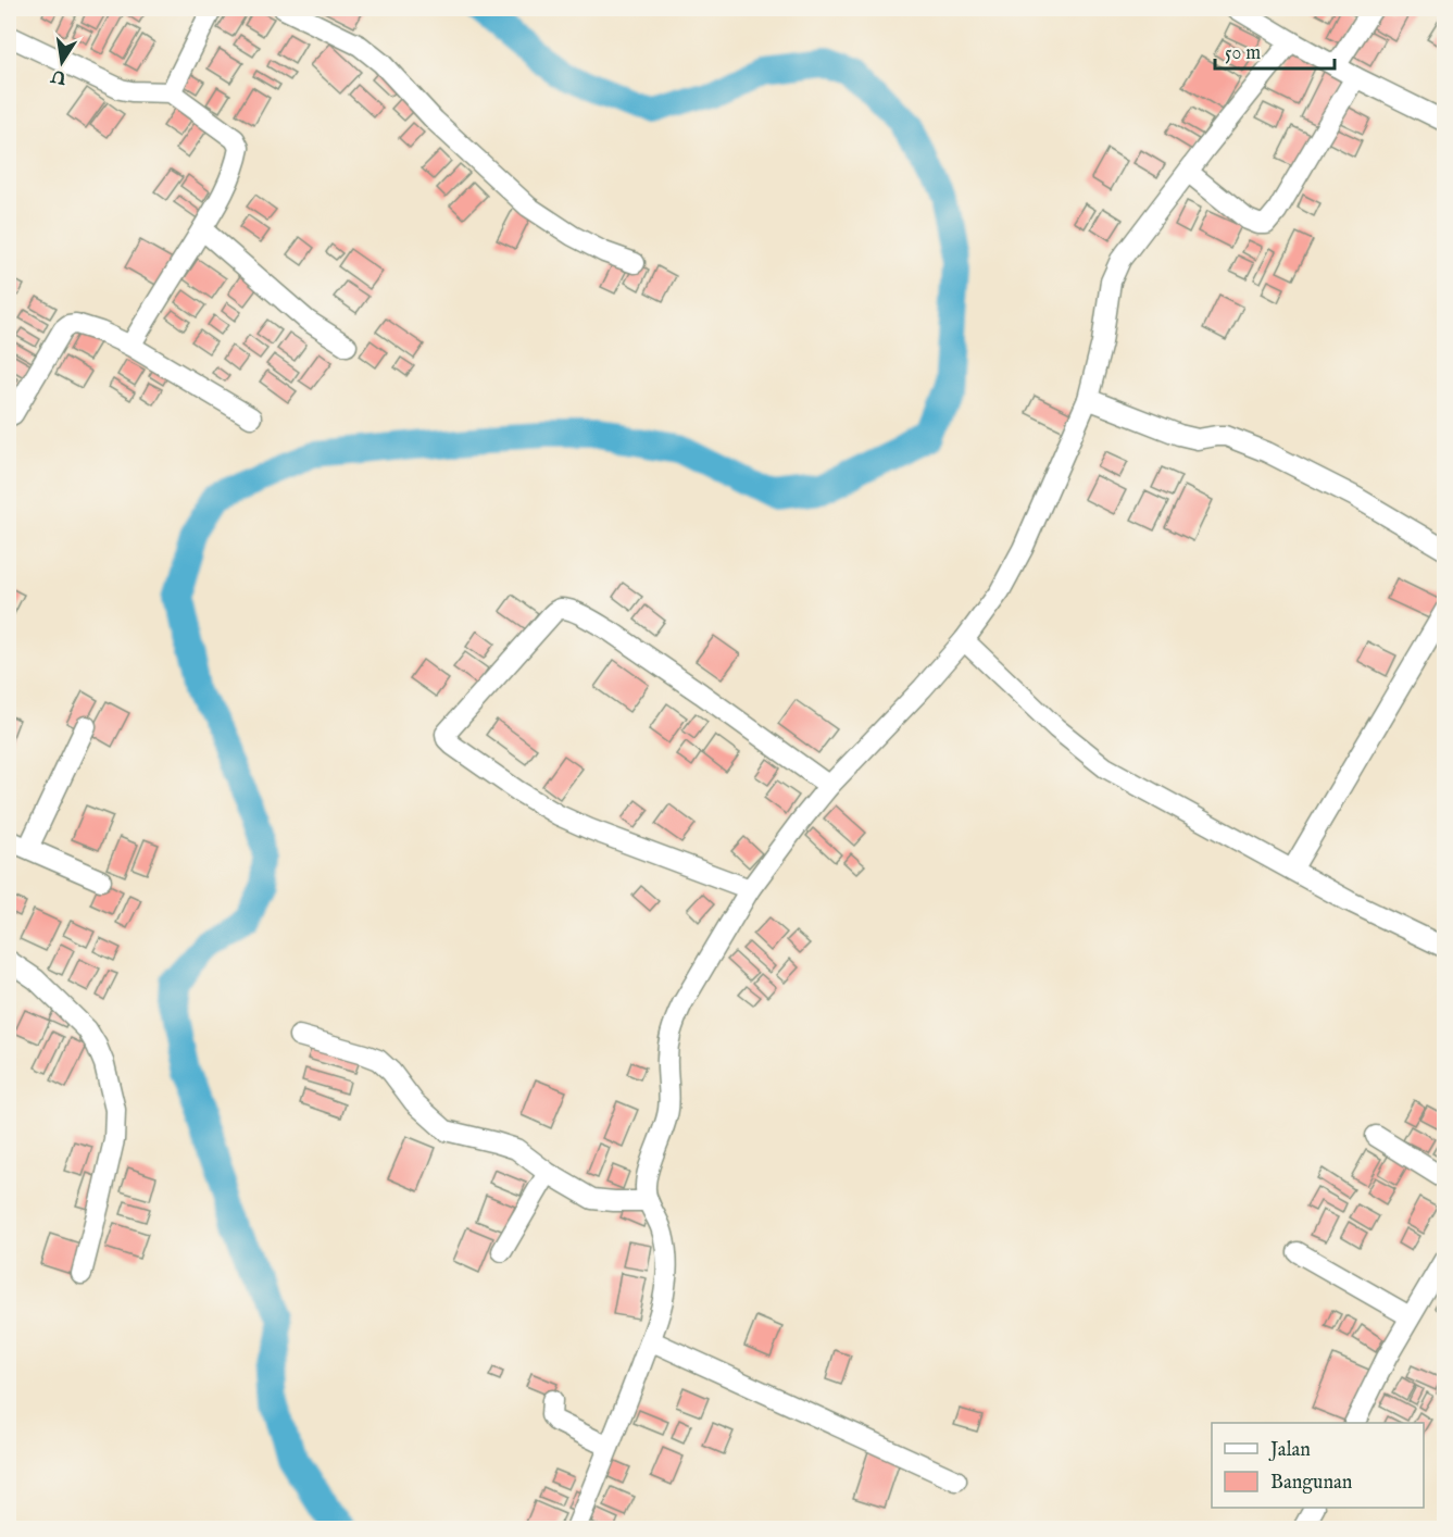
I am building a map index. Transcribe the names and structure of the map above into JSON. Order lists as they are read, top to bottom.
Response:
{
  "legend": ["Jalan", "Bangunan"],
  "scale_bar": "50 m",
  "north": "bottom"
}
